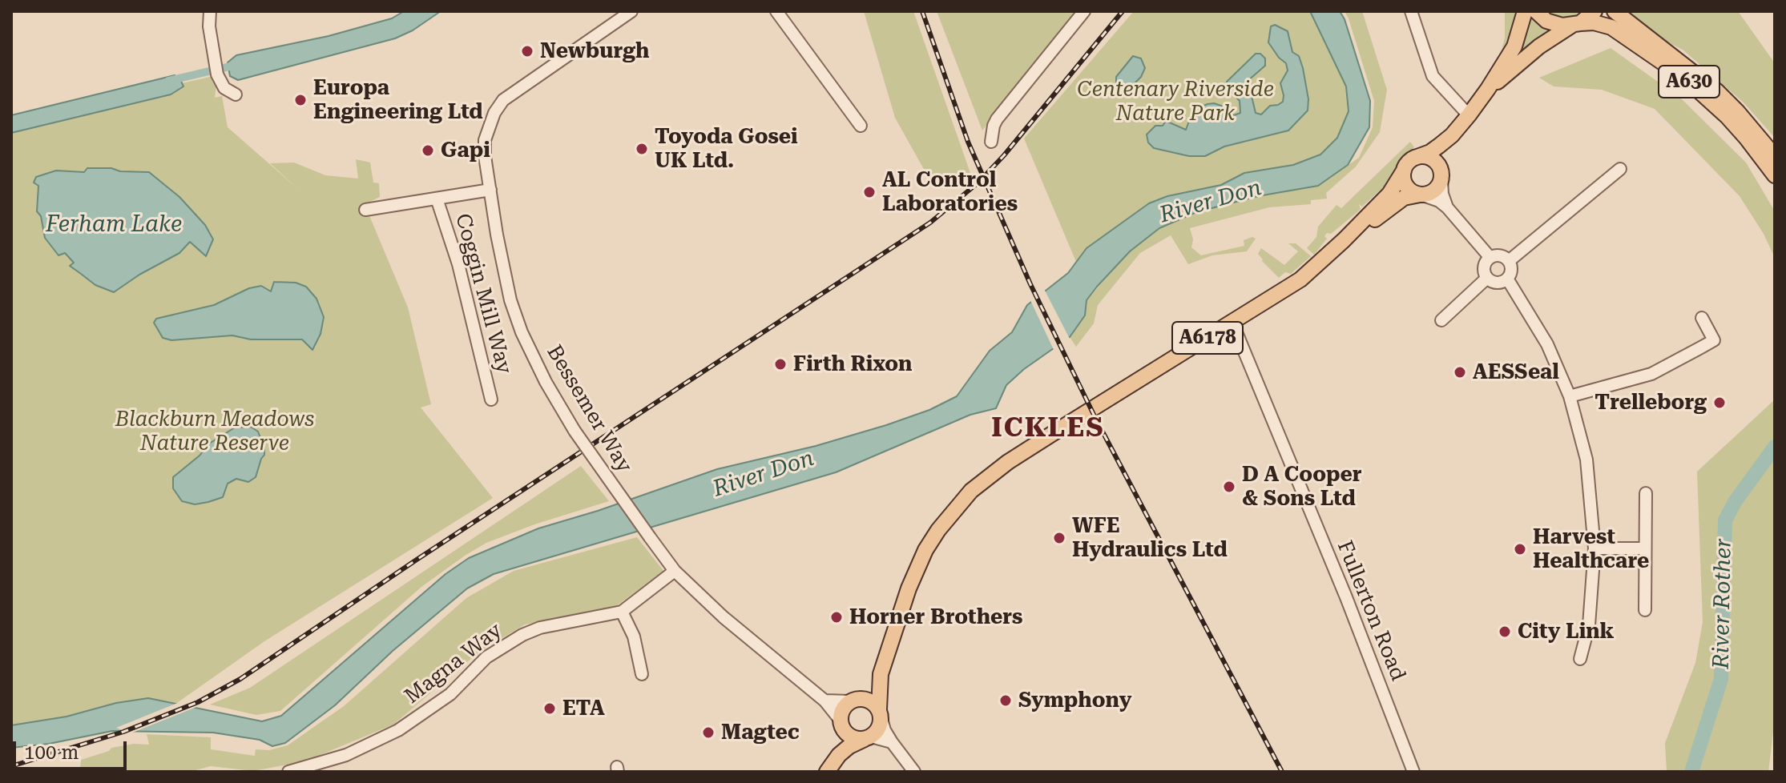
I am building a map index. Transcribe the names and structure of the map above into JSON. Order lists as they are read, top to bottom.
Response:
{
  "streets": {
    "main road": ["A630", "A6178"],
    "street": [
      "Coggin Mill Way",
      "Bessemer Way",
      "Fullerton Road",
      "Magna Way"
    ]
  },
  "crossings": [
    ["A630", "A6178"],
    ["A6178", "Bessemer Way"],
    ["A6178", "Fullerton Road"],
    ["Bessemer Way", "Magna Way"]
  ],
  "districts": ["ICKLES"],
  "water": ["River Don", "Ferham Lake", "River Rother"],
  "parks": ["Centenary Riverside Nature Park", "Blackburn Meadows Nature Reserve"],
  "places": [
    "Newburgh",
    "Europa Engineering Ltd",
    "Toyoda Gosei UK Ltd.",
    "Gapi",
    "AL Control Laboratories",
    "Firth Rixon",
    "AESSeal",
    "Trelleborg",
    "D A Cooper & Sons Ltd",
    "WFE Hydraulics Ltd",
    "Harvest Healthcare",
    "Horner Brothers",
    "City Link",
    "Symphony",
    "ETA",
    "Magtec"
  ],
  "scale_bar": "100 m"
}
